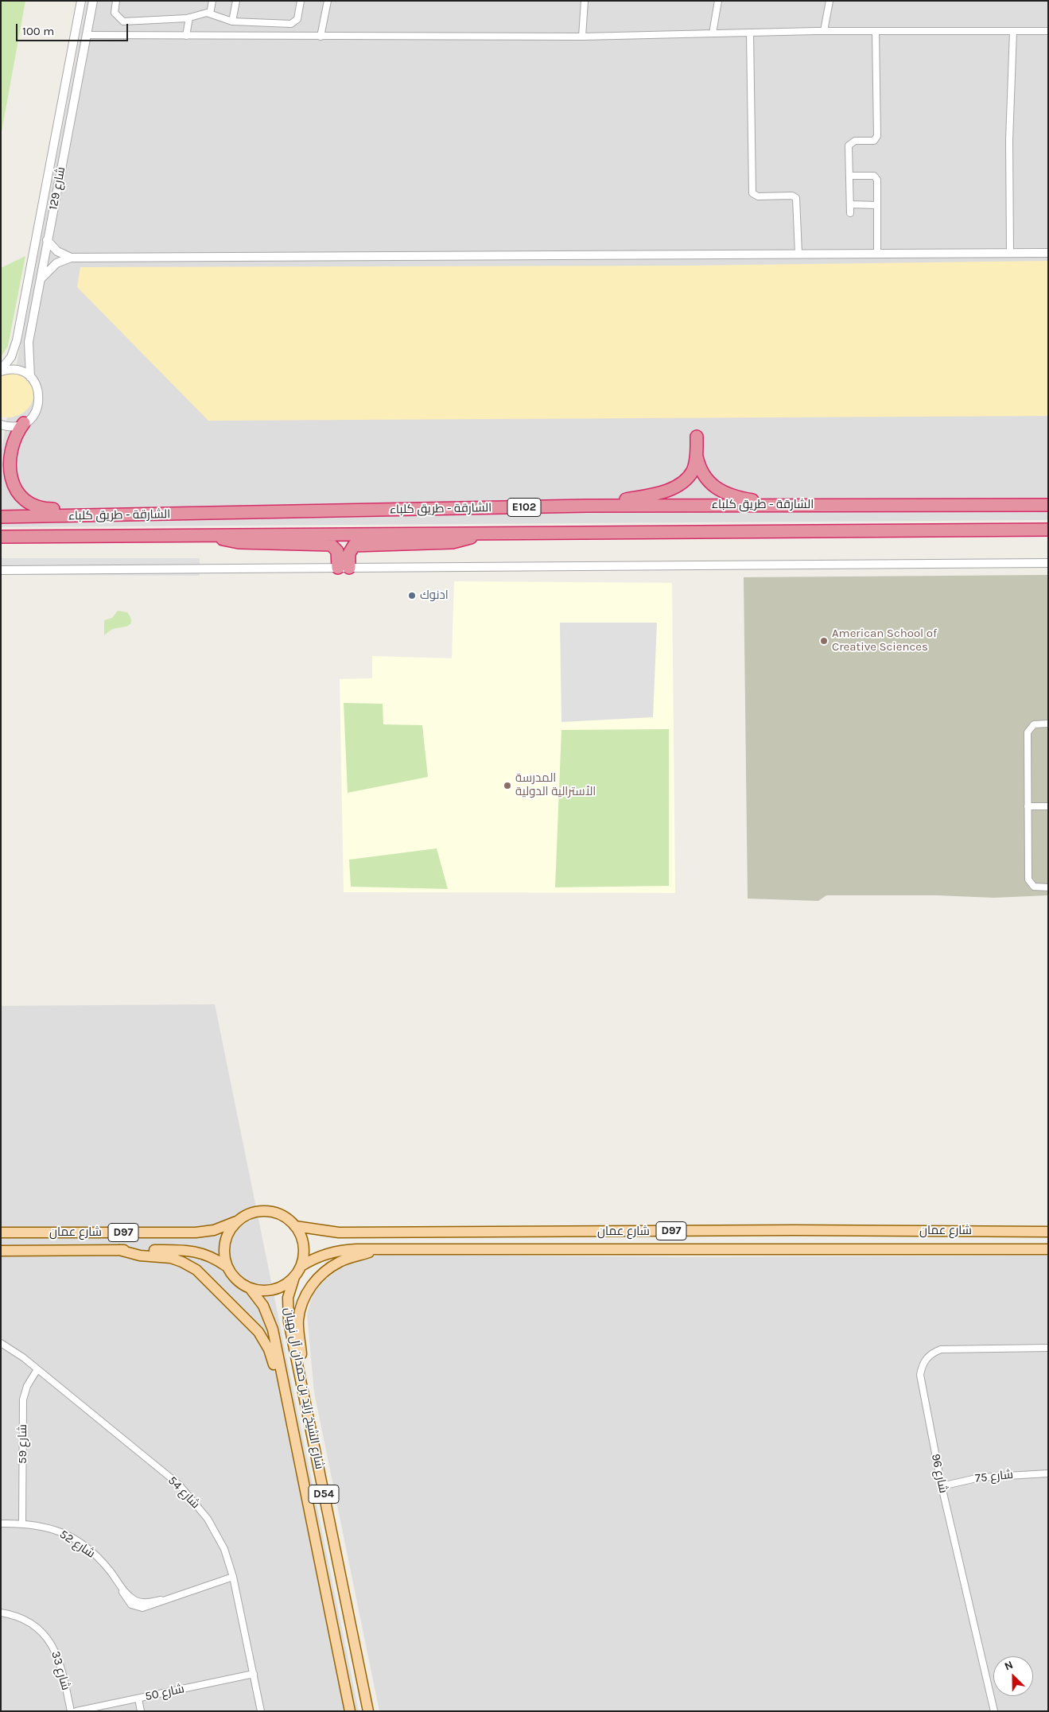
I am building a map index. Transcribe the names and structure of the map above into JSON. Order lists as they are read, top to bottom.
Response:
{
  "streets": {
    "highway": ["الشارقة - طريق كلباء", "E102"],
    "main road": [
      "D97",
      "شارع عمان",
      "شارع الشيخ زايد بن حمدان آل نهيان",
      "D54"
    ],
    "street": [
      "شارع 129",
      "شارع 59",
      "شارع 96",
      "شارع 75",
      "شارع 54",
      "شارع 52",
      "شارع 33",
      "شارع 50"
    ]
  },
  "crossings": [
    ["شارع عمان", "شارع الشيخ زايد بن حمدان آل نهيان"],
    ["شارع 59", "شارع 54"],
    ["شارع 59", "شارع 52"],
    ["شارع 96", "شارع 75"],
    ["شارع 54", "شارع 52"],
    ["شارع 54", "شارع 50"]
  ],
  "places": ["ادنوك", "American School of Creative Sciences", "المدرسة الأسترالية الدولية"],
  "scale_bar": "100 m",
  "north": "top left"
}
